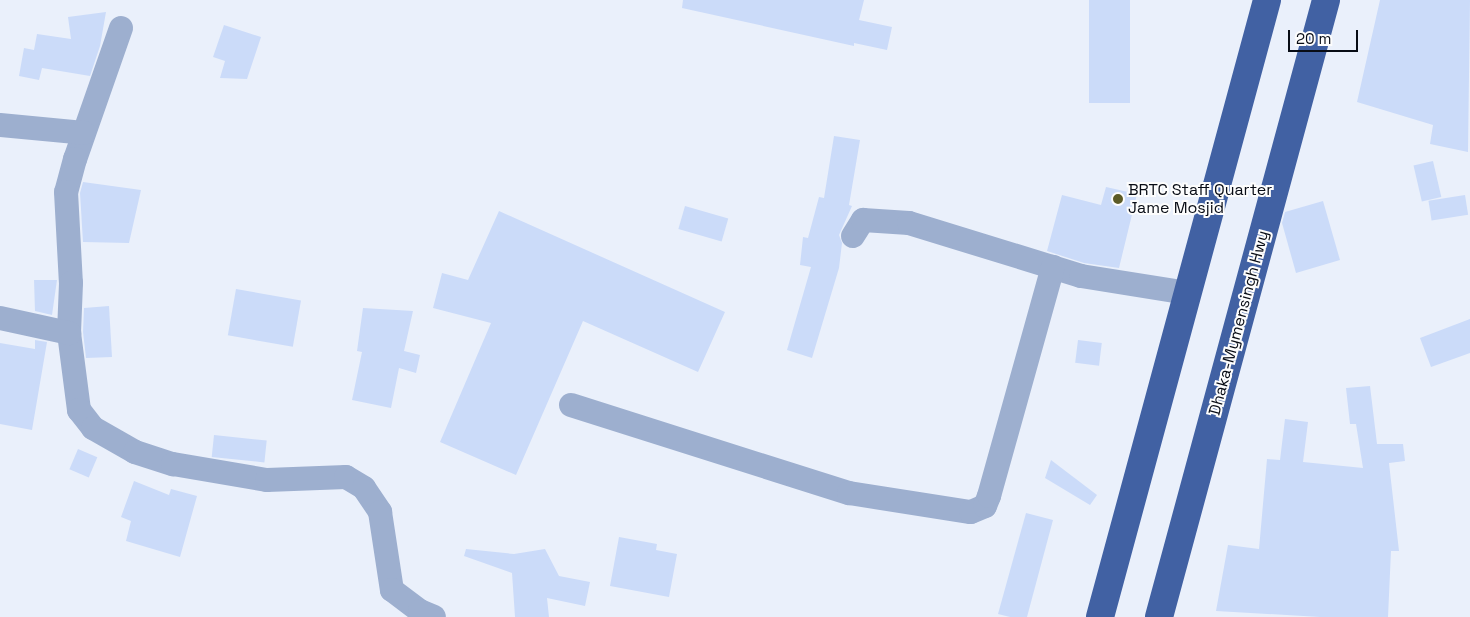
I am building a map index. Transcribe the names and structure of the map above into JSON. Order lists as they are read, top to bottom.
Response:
{
  "streets": {
    "highway": ["Dhaka-Mymensingh Hwy"]
  },
  "places": ["BRTC Staff Quarter Jame Mosjid"],
  "scale_bar": "20 m"
}
